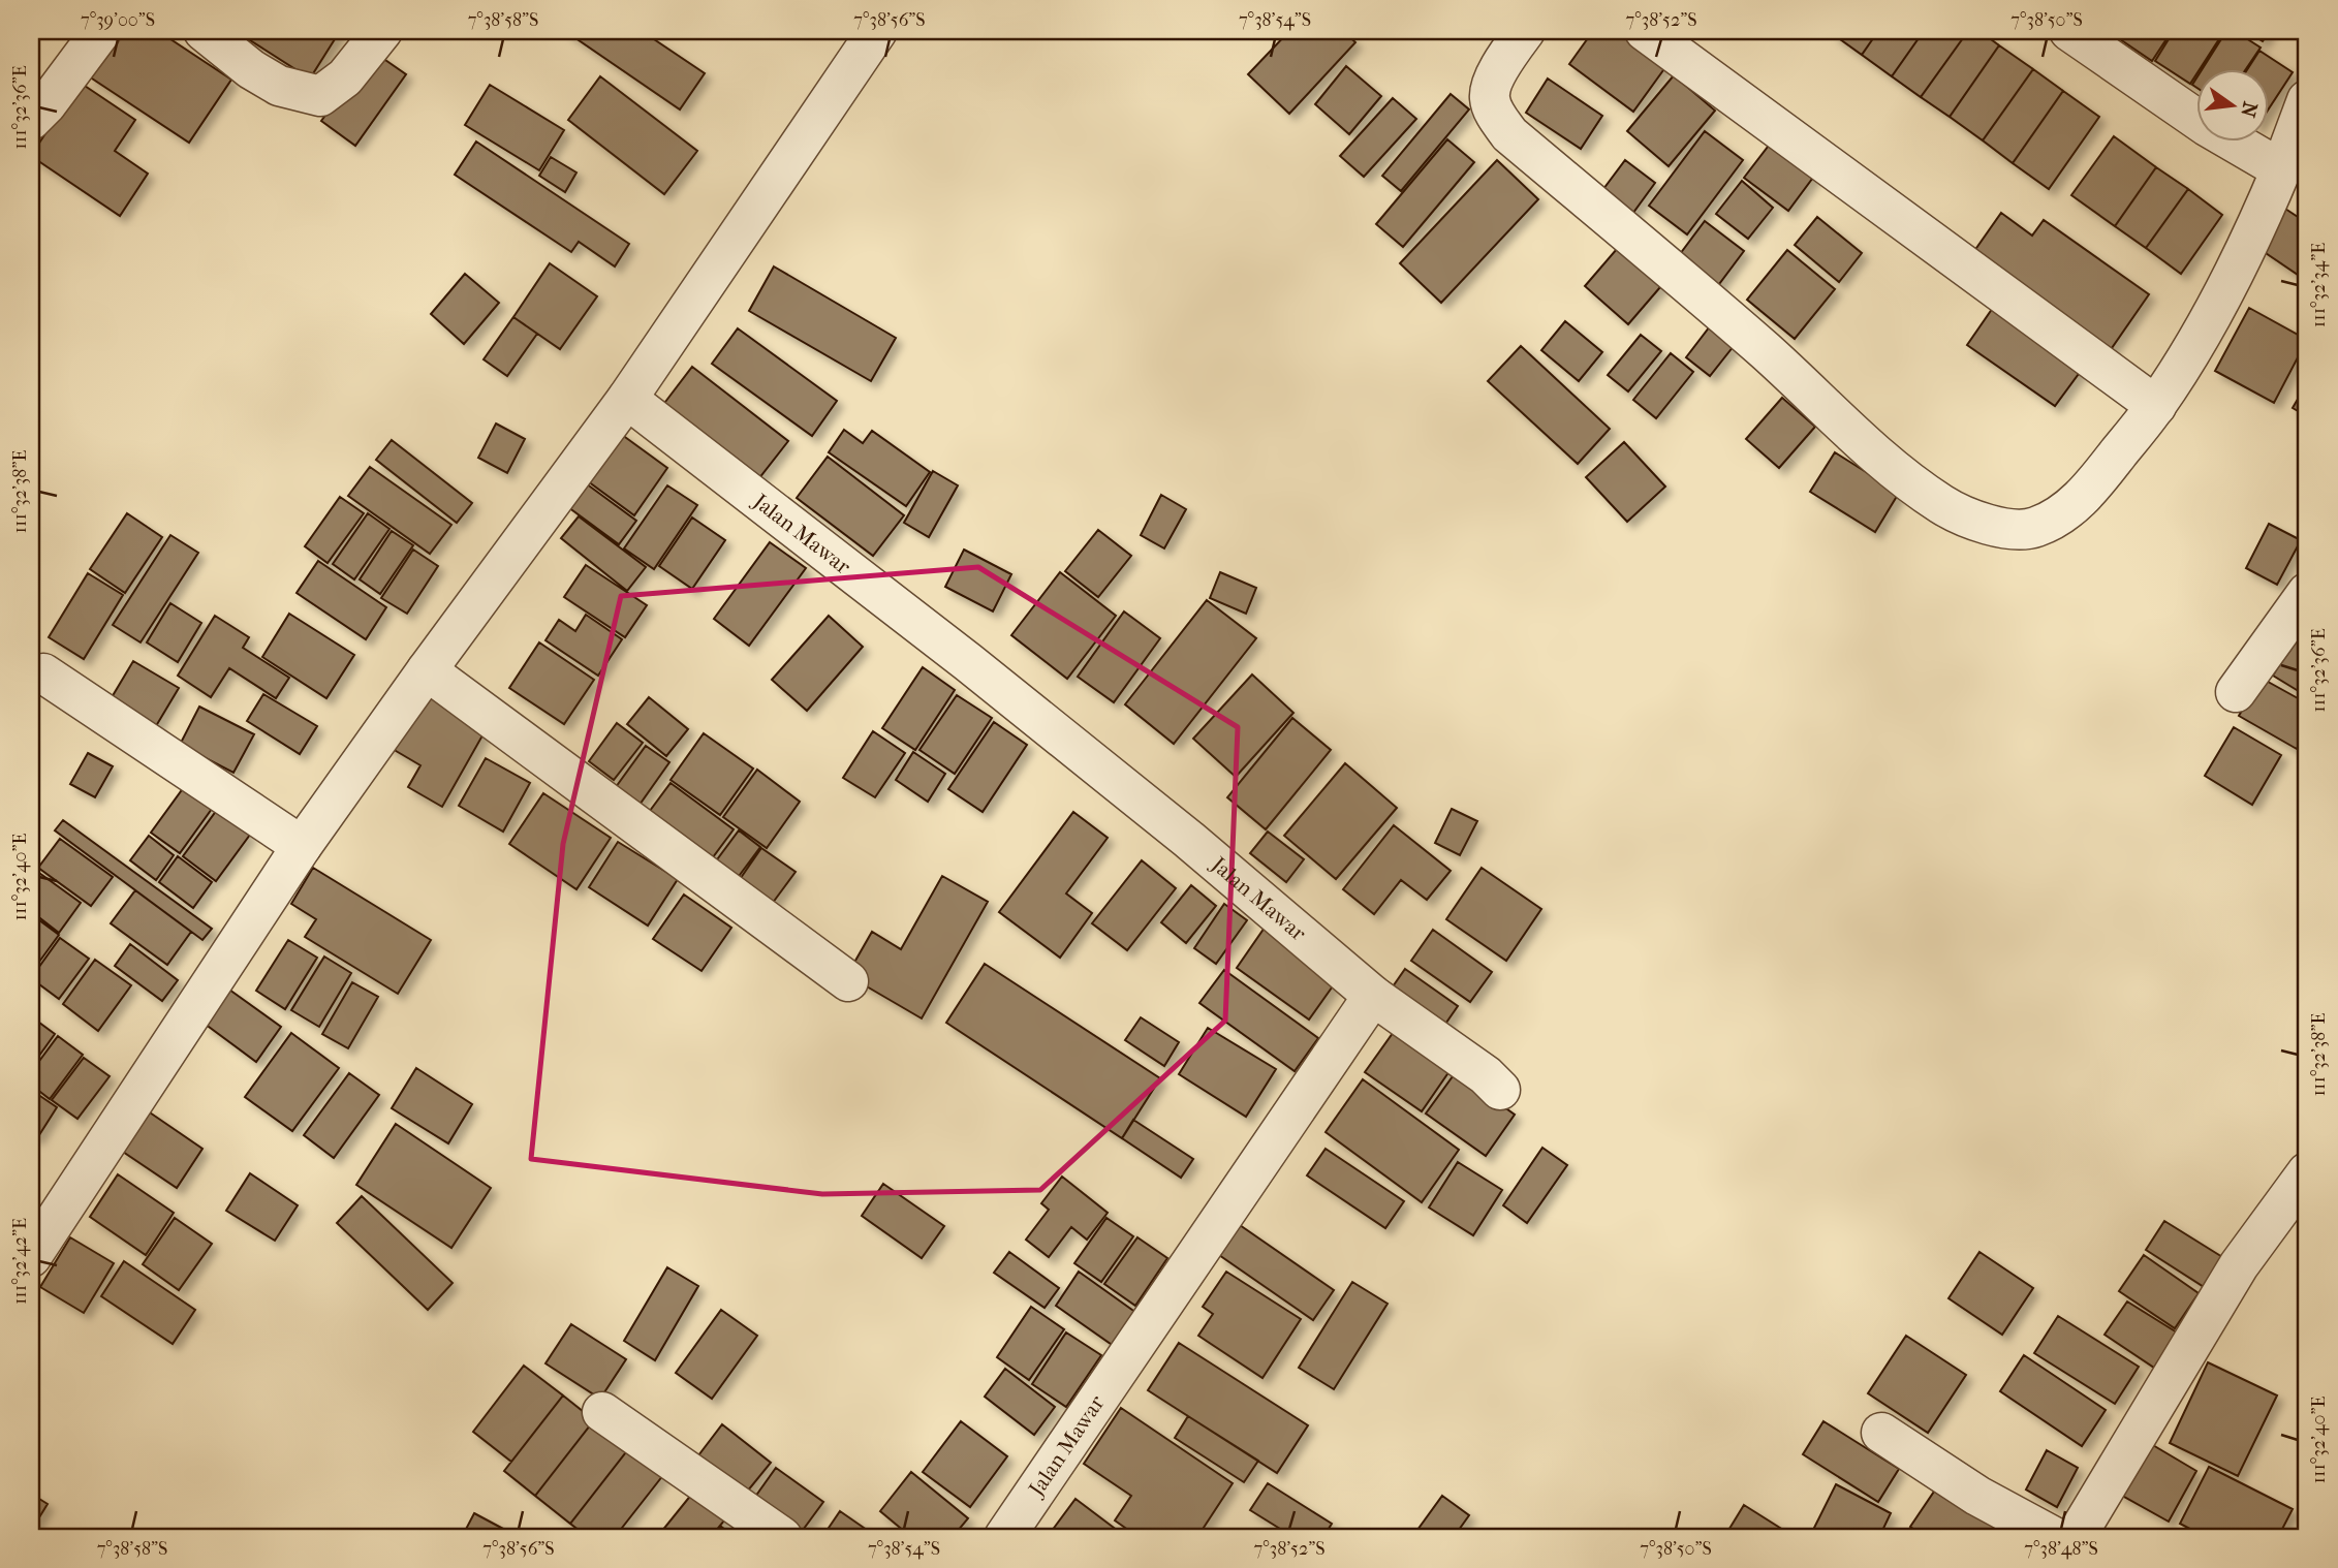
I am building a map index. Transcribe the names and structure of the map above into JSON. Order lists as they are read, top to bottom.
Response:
{
  "streets": {
    "street": ["Jalan Mawar"]
  },
  "north": "right",
  "coordinates": [
    "7°39'00\"S",
    "7°38'58\"S",
    "7°38'56\"S",
    "7°38'54\"S",
    "7°38'52\"S",
    "7°38'50\"S",
    "111°32'36\"E",
    "111°32'34\"E",
    "111°32'38\"E",
    "111°32'40\"E",
    "111°32'42\"E",
    "7°38'48\"S"
  ]
}
